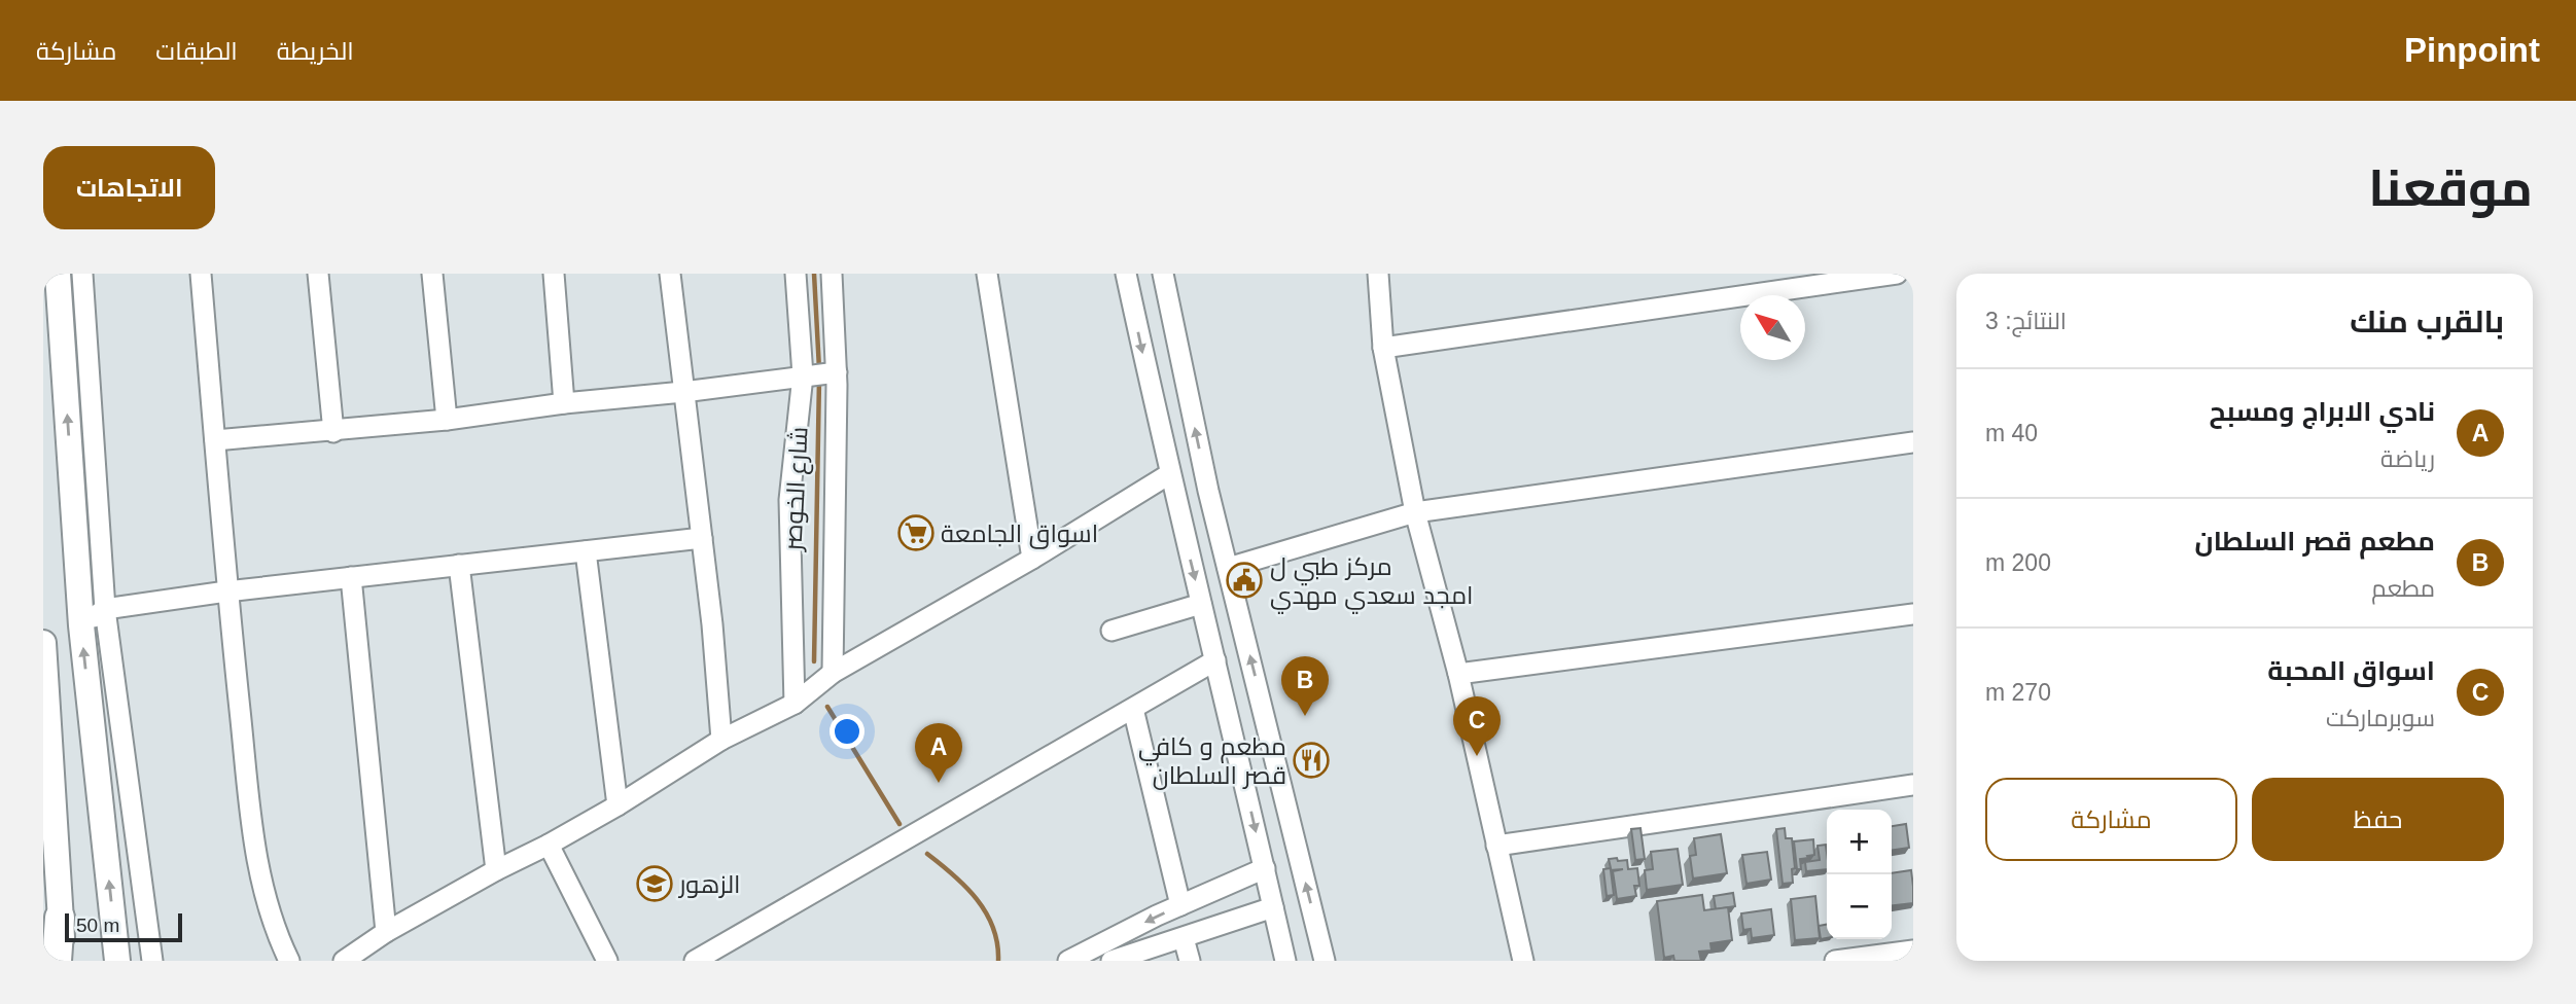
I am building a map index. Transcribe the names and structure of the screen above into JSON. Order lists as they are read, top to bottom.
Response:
{
  "streets": {
    "street": ["شارع الخوصر"]
  },
  "places": {
    "supermarket": ["اسواق الجامعة"],
    "public building": ["مركز طبي ل امجد سعدي مهدي"],
    "restaurant": ["مطعم و كافي قصر السلطان"],
    "school or university": ["الزهور"]
  },
  "scale_bar": "50 m",
  "north": "top left",
  "page": {
    "header": "Pinpoint",
    "nav": ["الخريطة", "الطبقات", "مشاركة"],
    "title": "موقعنا",
    "buttons": [
      "الاتجاهات",
      ["حفظ", "مشاركة"]
    ],
    "heading": ["بالقرب منك", "النتائج: 3"],
    "list": [
      {
        "mark": "A",
        "name": "نادي الابراج ومسبح",
        "note": "رياضة",
        "value": "40 m"
      },
      {
        "mark": "B",
        "name": "مطعم قصر السلطان",
        "note": "مطعم",
        "value": "200 m"
      },
      {
        "mark": "C",
        "name": "اسواق المحبة",
        "note": "سوبرماركت",
        "value": "270 m"
      }
    ],
    "pins": ["B", "C", "A"],
    "map_buttons": ["+", "−"],
    "scale": "50 m"
  }
}
